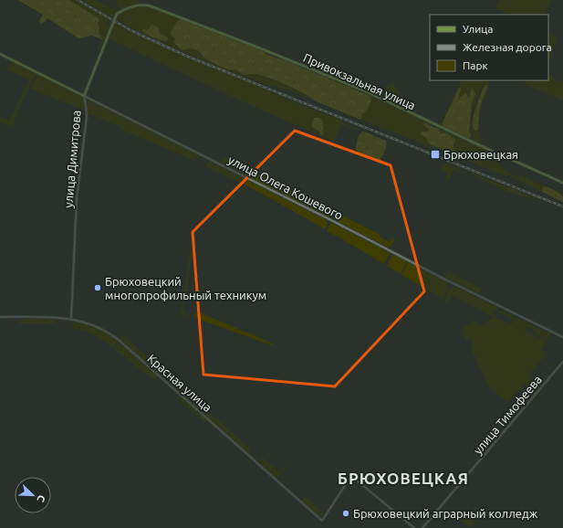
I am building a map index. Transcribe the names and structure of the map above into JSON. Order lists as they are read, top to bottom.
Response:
{
  "streets": {
    "main road": ["Привокзальная улица", "улица Димитрова", "улица Олега Кошевого"],
    "street": ["Красная улица", "улица Тимофеева"]
  },
  "crossings": [
    ["Привокзальная улица", "улица Димитрова"],
    ["улица Димитрова", "улица Олега Кошевого"],
    ["улица Димитрова", "Красная улица"]
  ],
  "districts": ["БРЮХОВЕЦКАЯ"],
  "places": {
    "transit": ["Брюховецкая"],
    "other": ["Брюховецкий многопрофильный техникум", "Брюховецкий аграрный колледж"]
  },
  "legend": ["Улица", "Железная дорога", "Парк"],
  "north": "bottom right"
}
